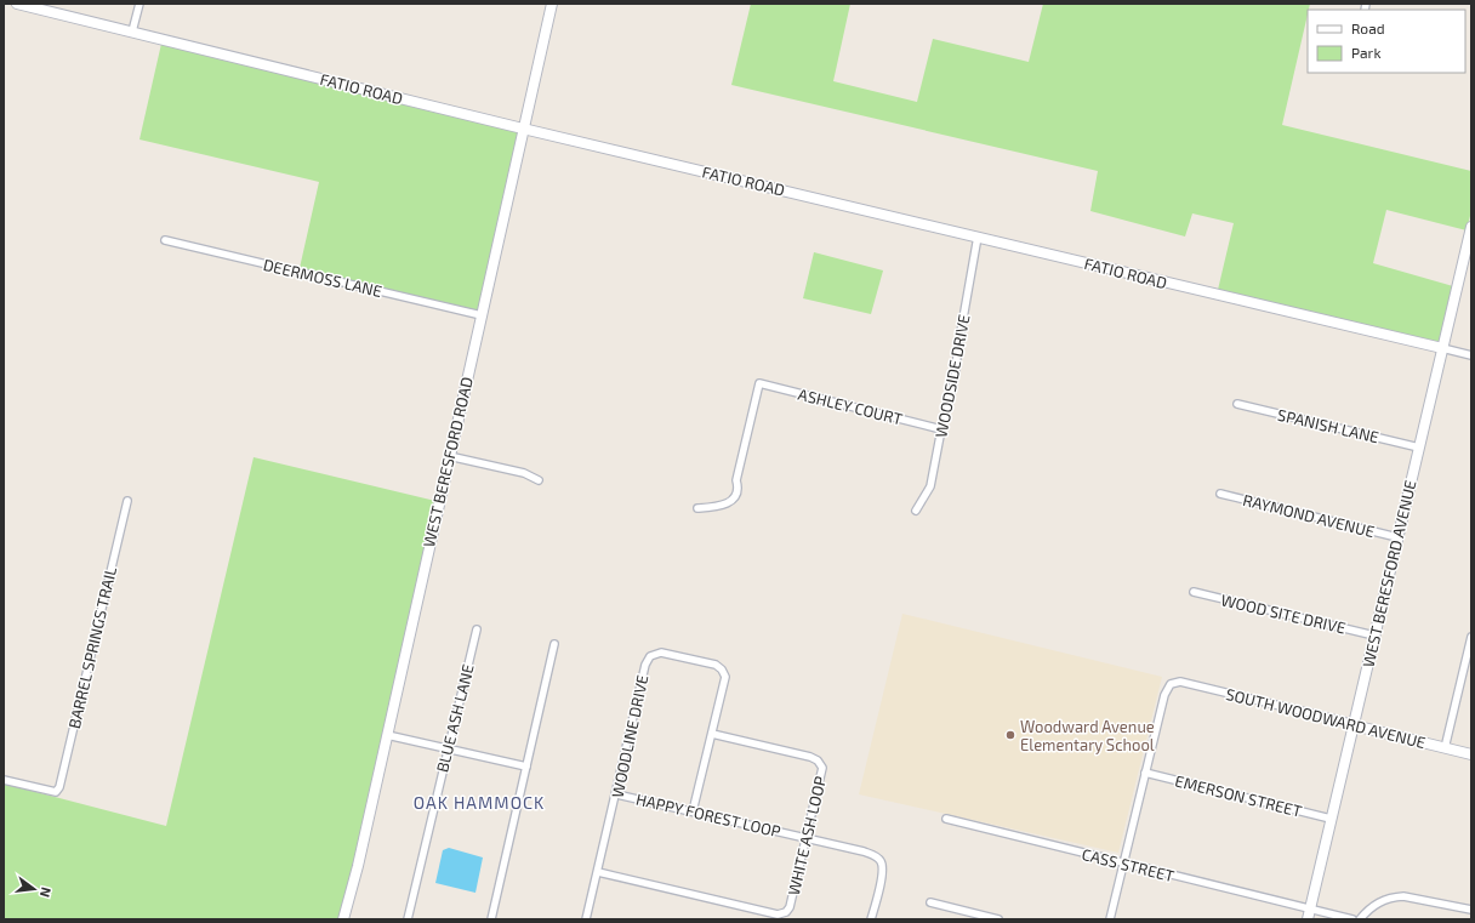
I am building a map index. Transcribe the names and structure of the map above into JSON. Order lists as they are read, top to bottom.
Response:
{
  "streets": {
    "street": [
      "FATIO ROAD",
      "DEERMOSS LANE",
      "WOODSIDE DRIVE",
      "ASHLEY COURT",
      "SPANISH LANE",
      "WEST BERESFORD ROAD",
      "RAYMOND AVENUE",
      "WEST BERESFORD AVENUE",
      "WOOD SITE DRIVE",
      "BARREL SPRINGS TRAIL",
      "BLUE ASH LANE",
      "SOUTH WOODWARD AVENUE",
      "WOODLINE DRIVE",
      "EMERSON STREET",
      "HAPPY FOREST LOOP",
      "WHITE ASH LOOP",
      "CASS STREET"
    ]
  },
  "crossings": [
    ["FATIO ROAD", "WOODSIDE DRIVE"],
    ["FATIO ROAD", "WEST BERESFORD ROAD"],
    ["FATIO ROAD", "WEST BERESFORD AVENUE"],
    ["DEERMOSS LANE", "WEST BERESFORD ROAD"],
    ["WOODSIDE DRIVE", "ASHLEY COURT"],
    ["SPANISH LANE", "WEST BERESFORD AVENUE"],
    ["RAYMOND AVENUE", "WEST BERESFORD AVENUE"],
    ["WEST BERESFORD AVENUE", "WOOD SITE DRIVE"],
    ["WEST BERESFORD AVENUE", "SOUTH WOODWARD AVENUE"],
    ["WEST BERESFORD AVENUE", "EMERSON STREET"],
    ["WEST BERESFORD AVENUE", "CASS STREET"],
    ["SOUTH WOODWARD AVENUE", "EMERSON STREET"],
    ["WOODLINE DRIVE", "HAPPY FOREST LOOP"],
    ["WOODLINE DRIVE", "WHITE ASH LOOP"],
    ["HAPPY FOREST LOOP", "WHITE ASH LOOP"]
  ],
  "districts": ["OAK HAMMOCK"],
  "places": ["Woodward Avenue Elementary School"],
  "legend": ["Road", "Park"],
  "north": "right"
}
